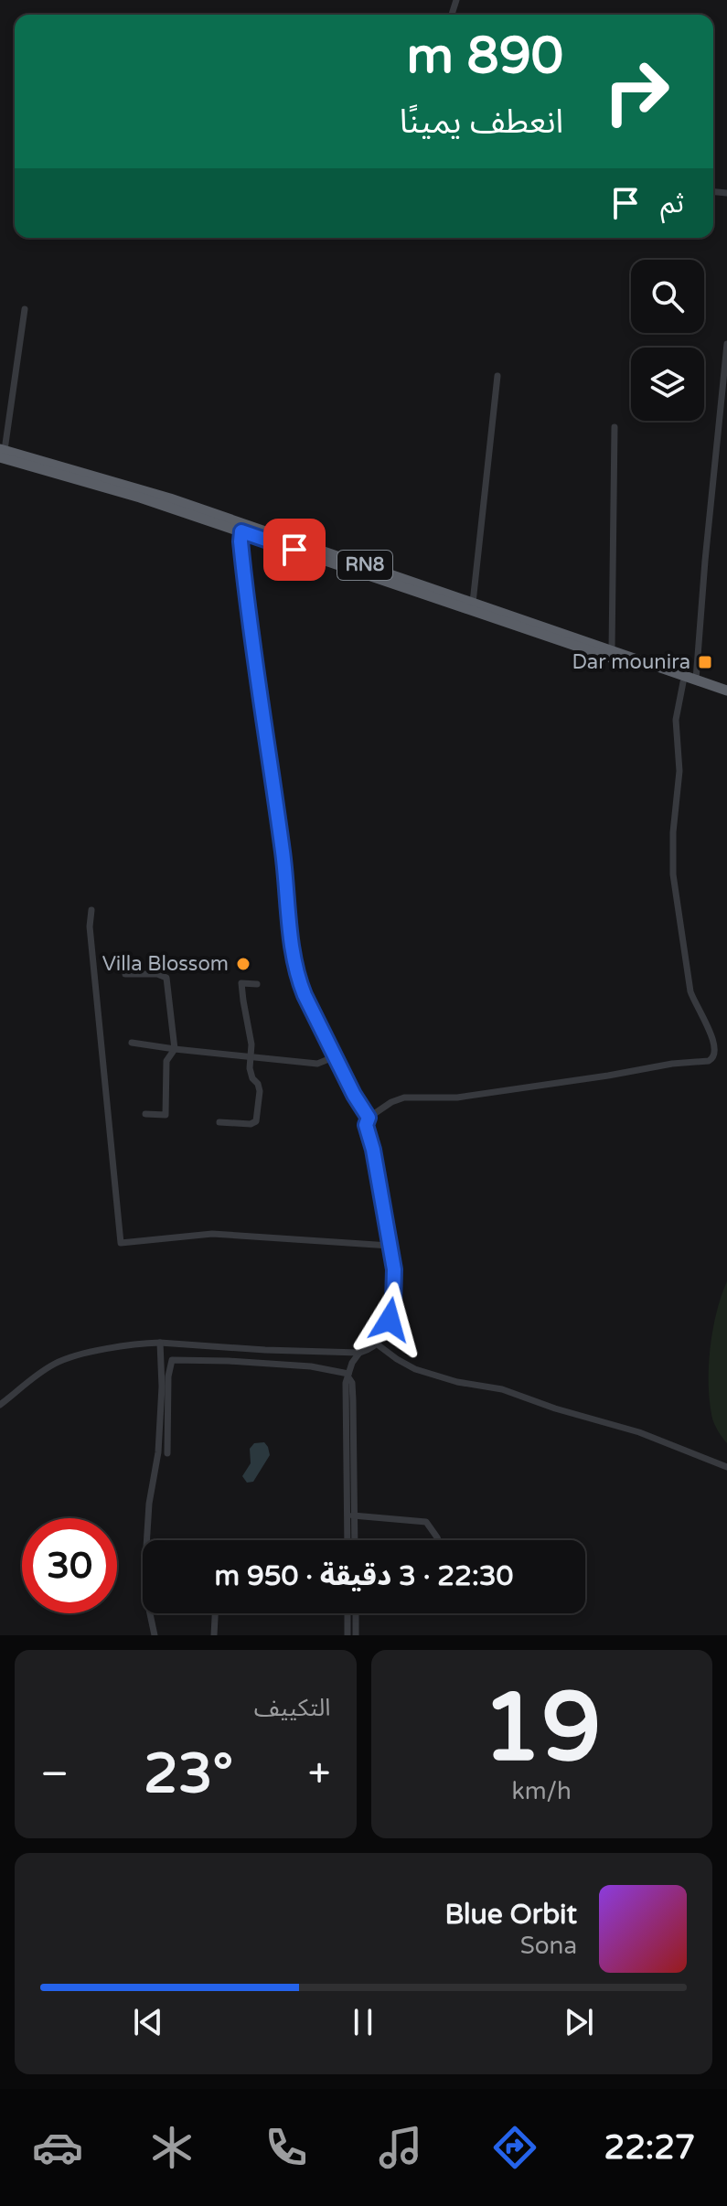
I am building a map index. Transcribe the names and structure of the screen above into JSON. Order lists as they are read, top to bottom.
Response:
{
  "streets": {
    "highway": ["RN8"]
  },
  "places": {
    "transit": ["Dar mounira"],
    "other": ["Villa Blossom"]
  },
  "page": {
    "turn": ["890 m", "انعطف يمينًا"],
    "then": "ثم",
    "limit": "30",
    "trip": "22:30 · 3 دقيقة · 950 m",
    "tile": [
      ["19", "km/h"],
      "التكييف"
    ],
    "heat": ["−", "23°", "+"],
    "song": ["Blue Orbit", "Sona"],
    "tabs": "22:27"
  }
}
